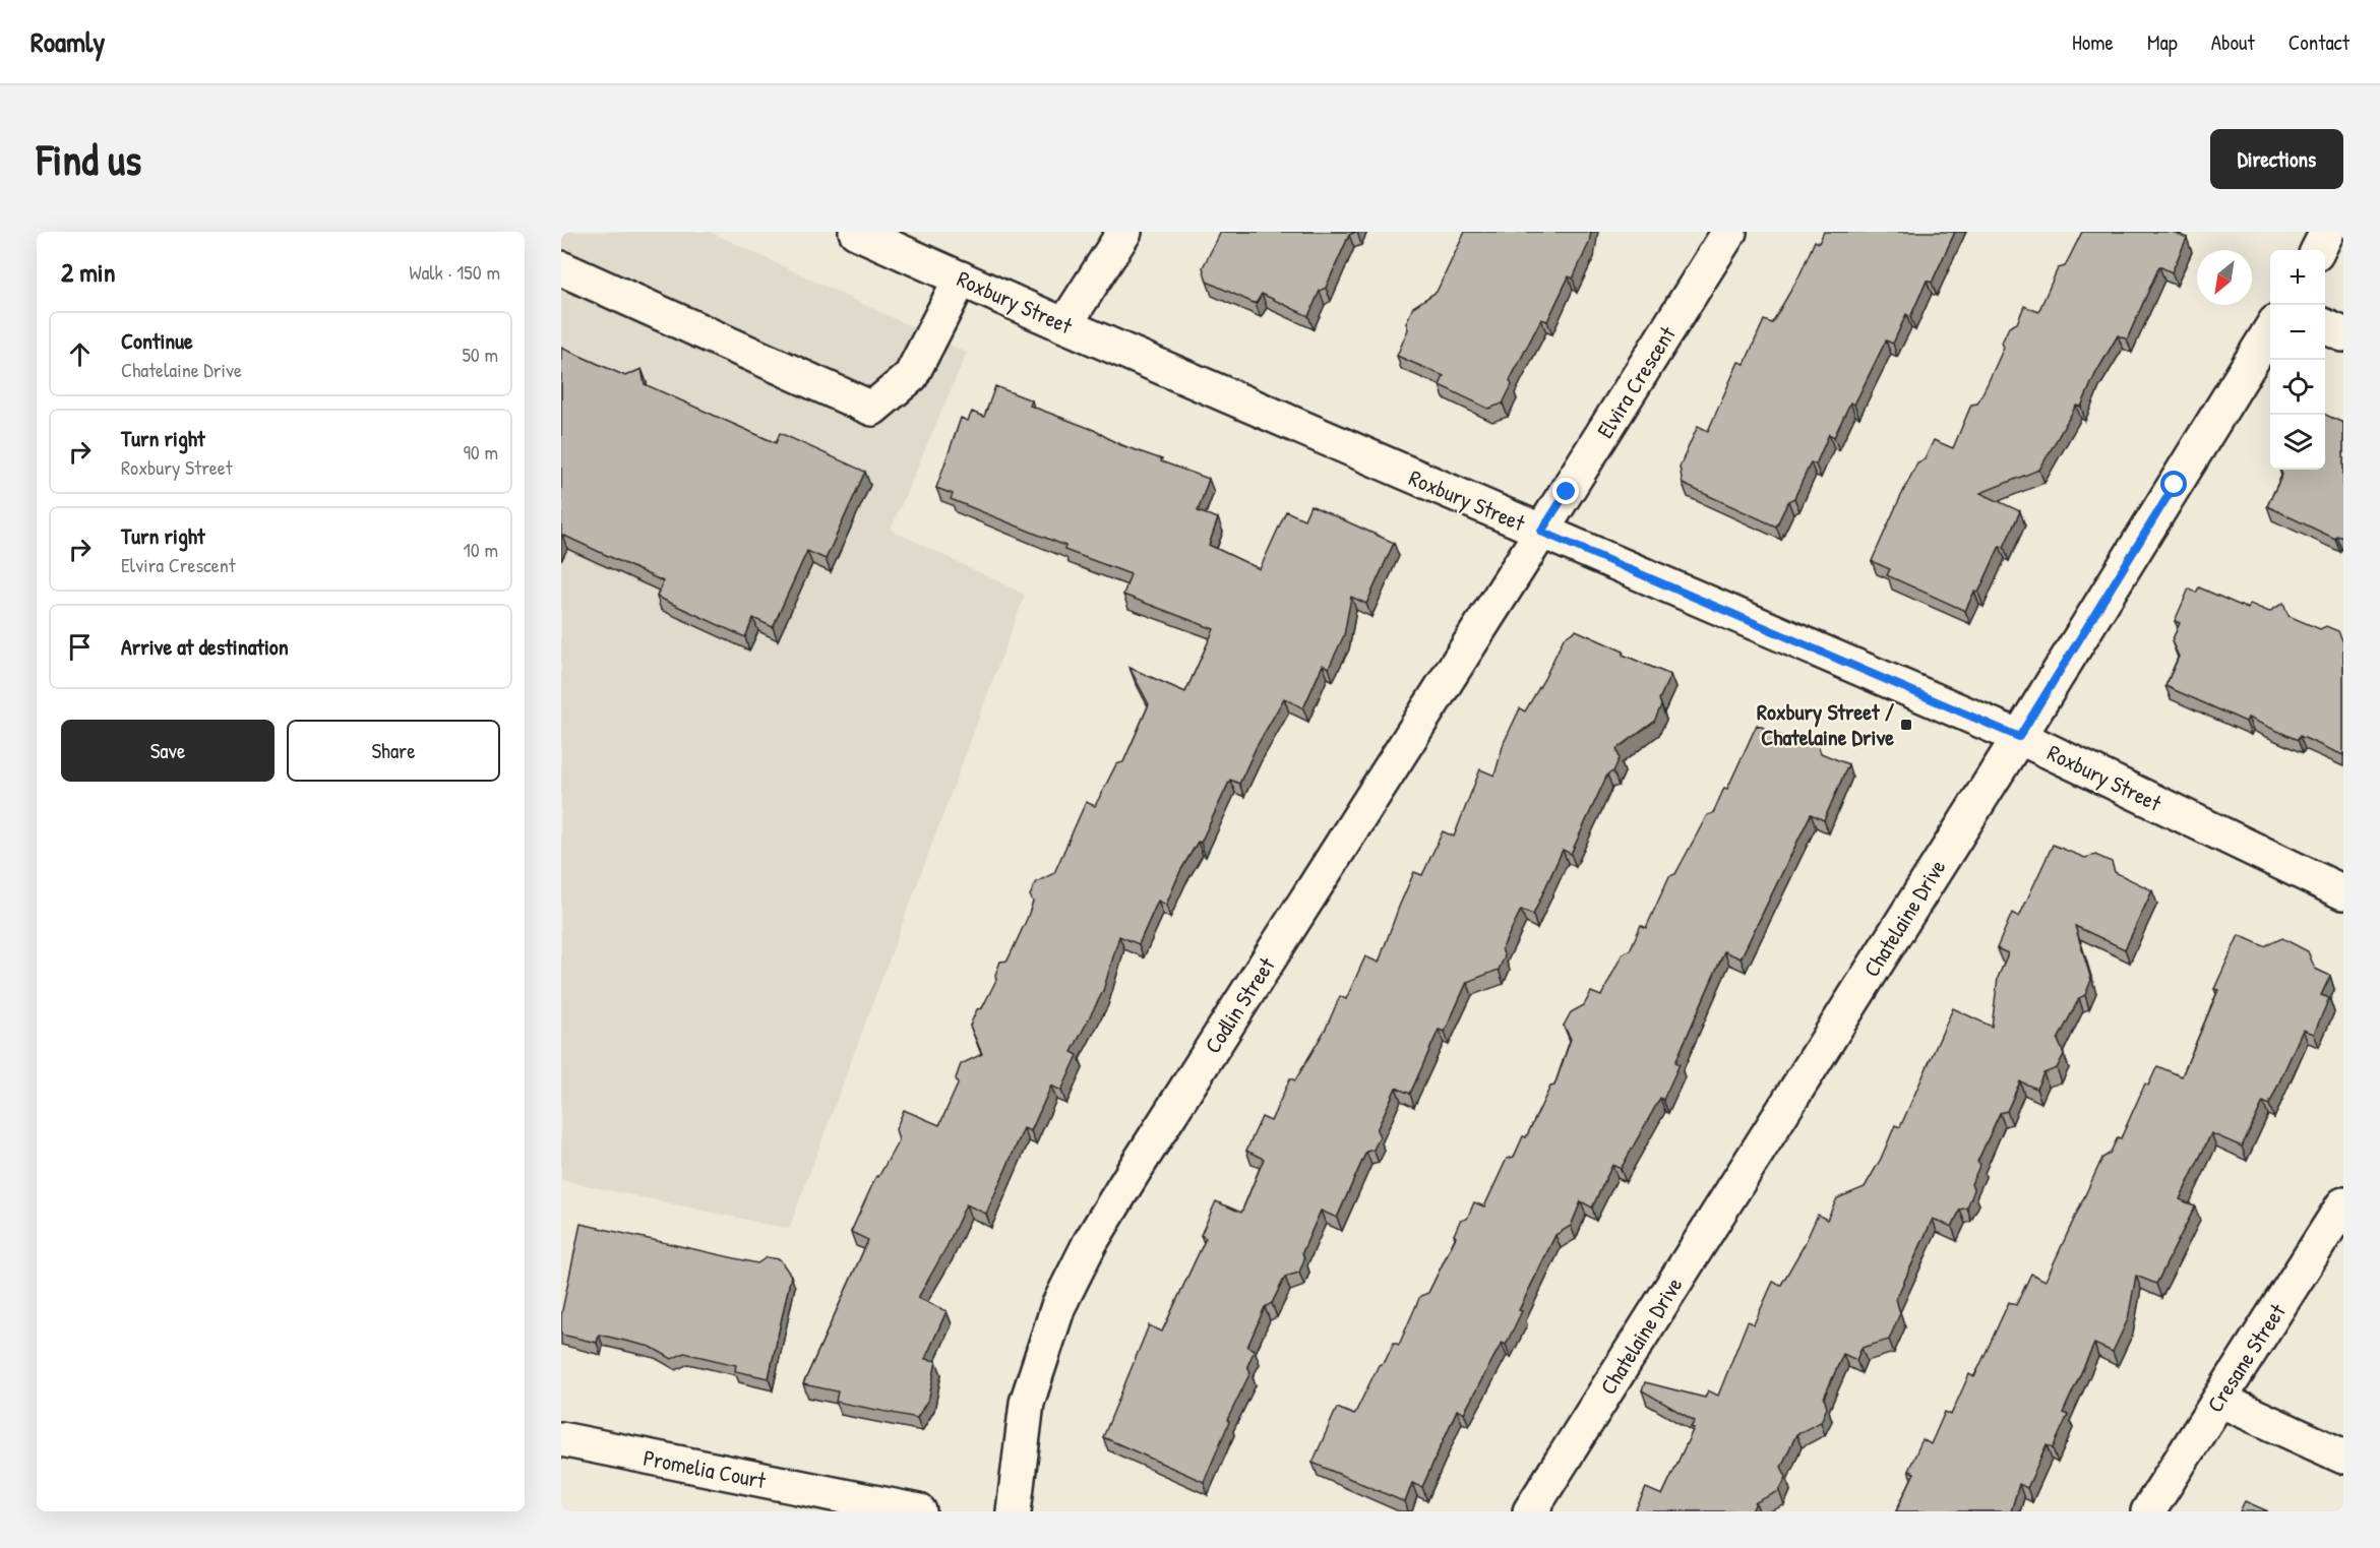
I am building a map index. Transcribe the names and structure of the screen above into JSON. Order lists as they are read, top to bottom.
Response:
{
  "streets": {
    "street": [
      "Roxbury Street",
      "Elvira Crescent",
      "Chatelaine Drive",
      "Codlin Street",
      "Cresane Street",
      "Promelia Court"
    ]
  },
  "crossings": [
    ["Roxbury Street", "Elvira Crescent"],
    ["Roxbury Street", "Chatelaine Drive"],
    ["Roxbury Street", "Codlin Street"],
    ["Elvira Crescent", "Codlin Street"]
  ],
  "places": {
    "transit": ["Roxbury Street / Chatelaine Drive"]
  },
  "north": "bottom left",
  "page": {
    "header": "Roamly",
    "nav": [
      "Home",
      "Map",
      "About",
      "Contact"
    ],
    "buttons": [
      "Directions",
      ["Save", "Share"]
    ],
    "title": "Find us",
    "heading": ["2 min", "Walk · 150 m"],
    "map_buttons": ["+", "−"],
    "list": [
      ["Continue", "Chatelaine Drive", "50 m"],
      ["Turn right", "Roxbury Street", "90 m"],
      ["Turn right", "Elvira Crescent", "10 m"],
      "Arrive at destination"
    ]
  }
}
